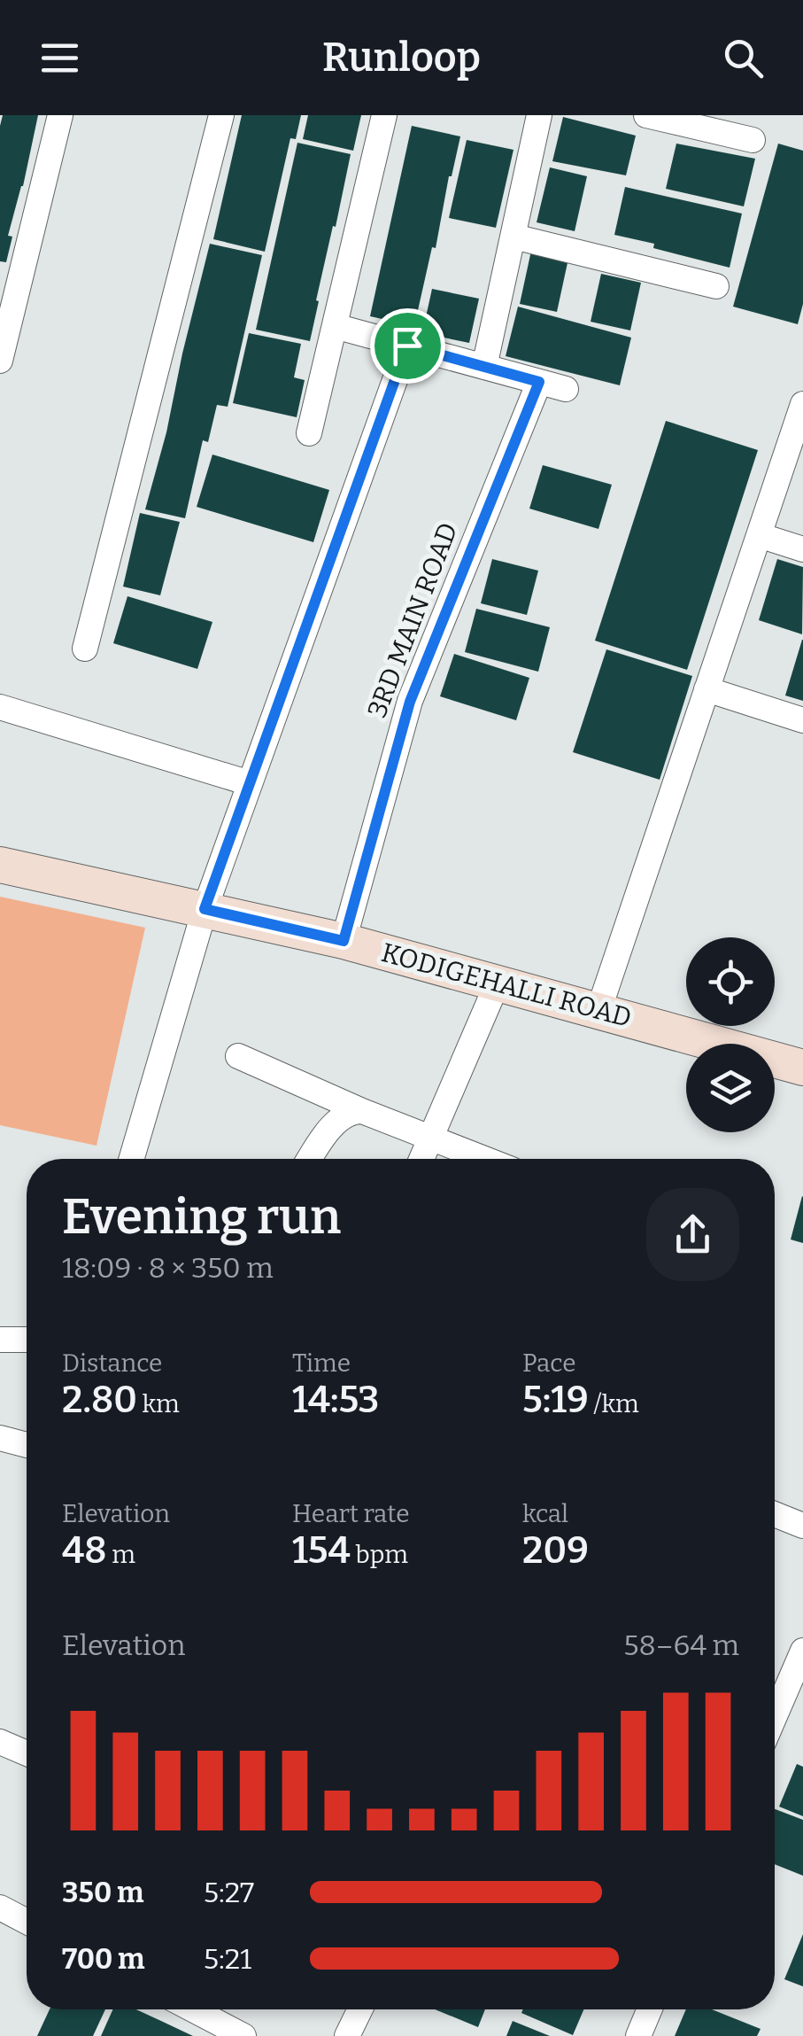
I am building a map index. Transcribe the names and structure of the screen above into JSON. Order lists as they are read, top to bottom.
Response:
{
  "streets": {
    "main road": ["KODIGEHALLI ROAD"],
    "street": ["3RD MAIN ROAD"]
  },
  "crossings": [
    ["3RD MAIN ROAD", "KODIGEHALLI ROAD"]
  ],
  "page": {
    "header": "Runloop",
    "heading": ["Evening run", "18:09 · 8 × 350 m"],
    "stats": [
      ["Distance", "2.80 km"],
      ["Time", "14:53"],
      ["Pace", "5:19 /km"],
      ["Elevation", "48 m"],
      ["Heart rate", "154 bpm"],
      ["kcal", "209"]
    ],
    "chart": ["Elevation", "58–64 m"],
    "list": [
      {
        "name": "350 m",
        "note": "5:27"
      },
      {
        "name": "700 m",
        "note": "5:21"
      }
    ]
  }
}
